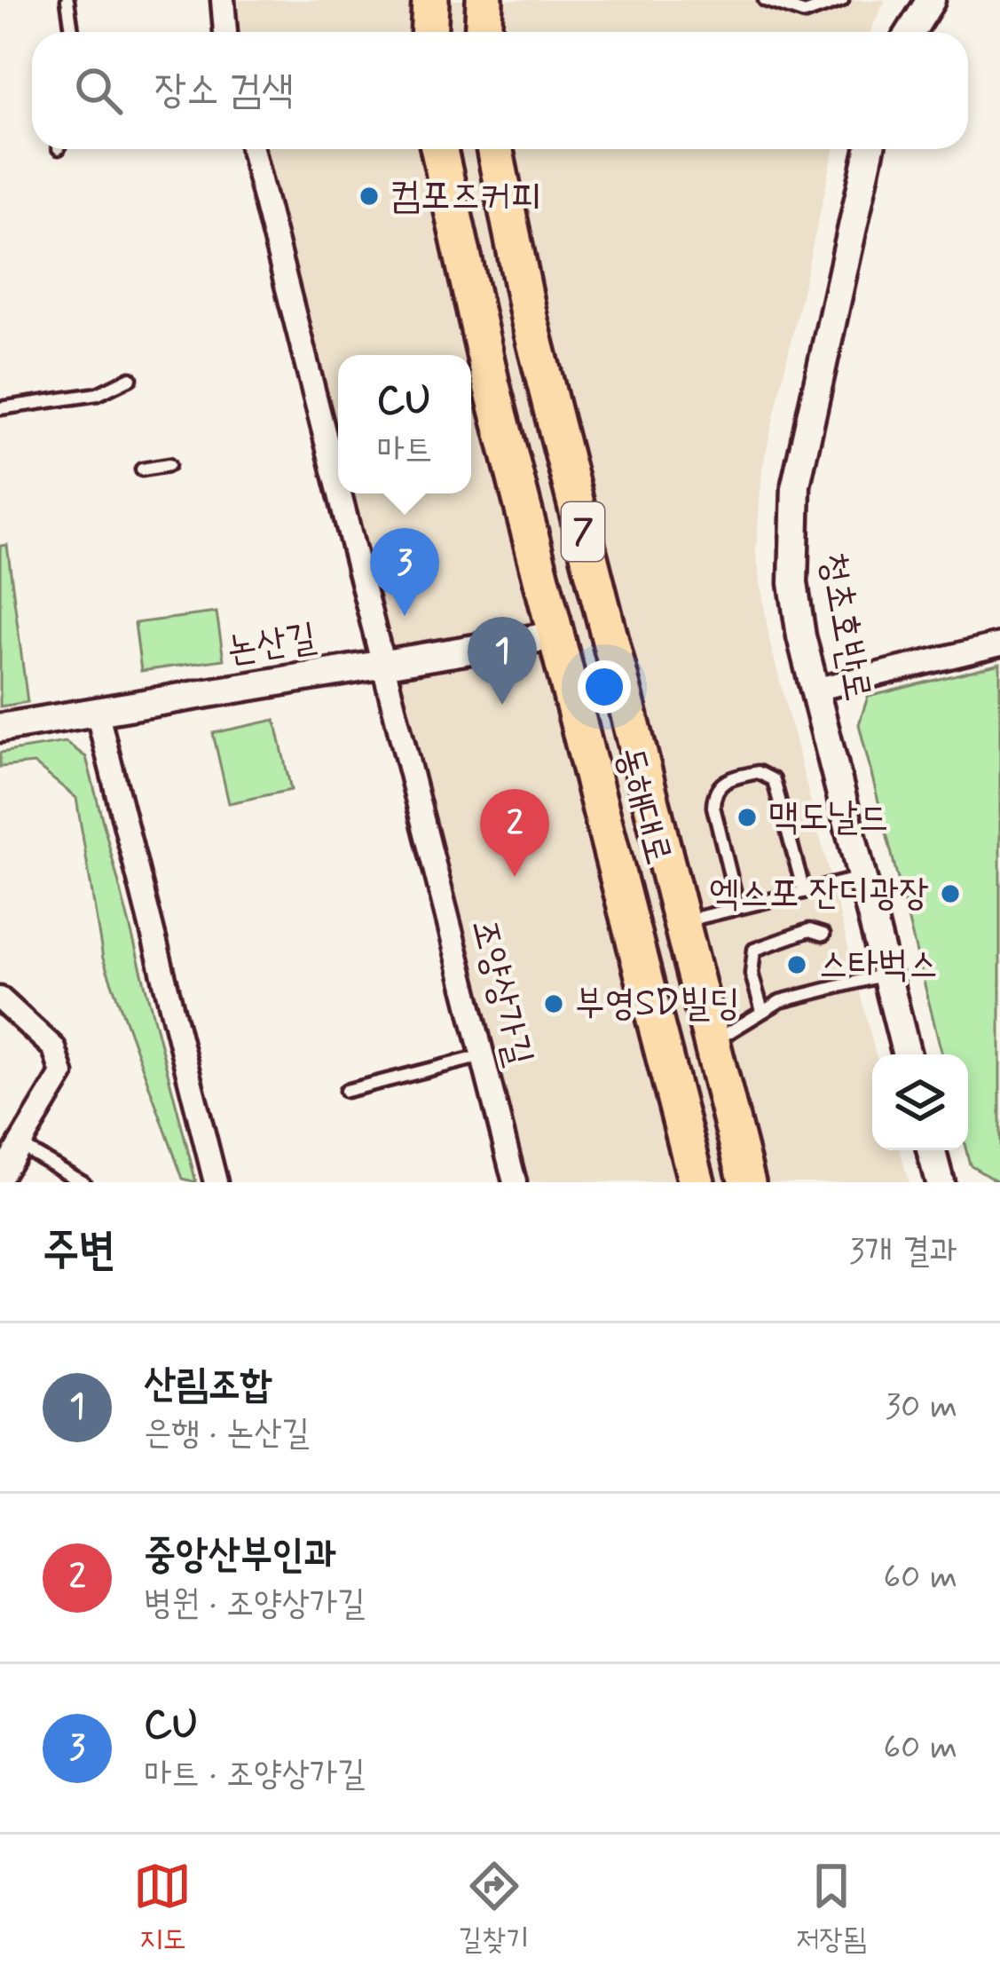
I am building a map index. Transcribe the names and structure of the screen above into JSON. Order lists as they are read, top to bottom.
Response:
{
  "streets": {
    "main road": ["7", "동해대로"],
    "street": ["청초호반로", "논산길", "조양상가길"]
  },
  "crossings": [
    ["논산길", "동해대로"],
    ["논산길", "조양상가길"]
  ],
  "places": [
    "컴포즈커피",
    "맥도날드",
    "엑스포 잔디광장",
    "스타벅스",
    "부영SD빌딩"
  ],
  "page": {
    "search": "장소 검색",
    "popup": ["CU", "마트"],
    "pins": ["3", "1", "2"],
    "heading": ["주변", "3개 결과"],
    "list": [
      {
        "mark": "1",
        "name": "산림조합",
        "note": "은행 · 논산길",
        "value": "30 m"
      },
      {
        "mark": "2",
        "name": "중앙산부인과",
        "note": "병원 · 조양상가길",
        "value": "60 m"
      },
      {
        "mark": "3",
        "name": "CU",
        "note": "마트 · 조양상가길",
        "value": "60 m"
      }
    ],
    "nav": ["지도", "길찾기", "저장됨"]
  }
}
